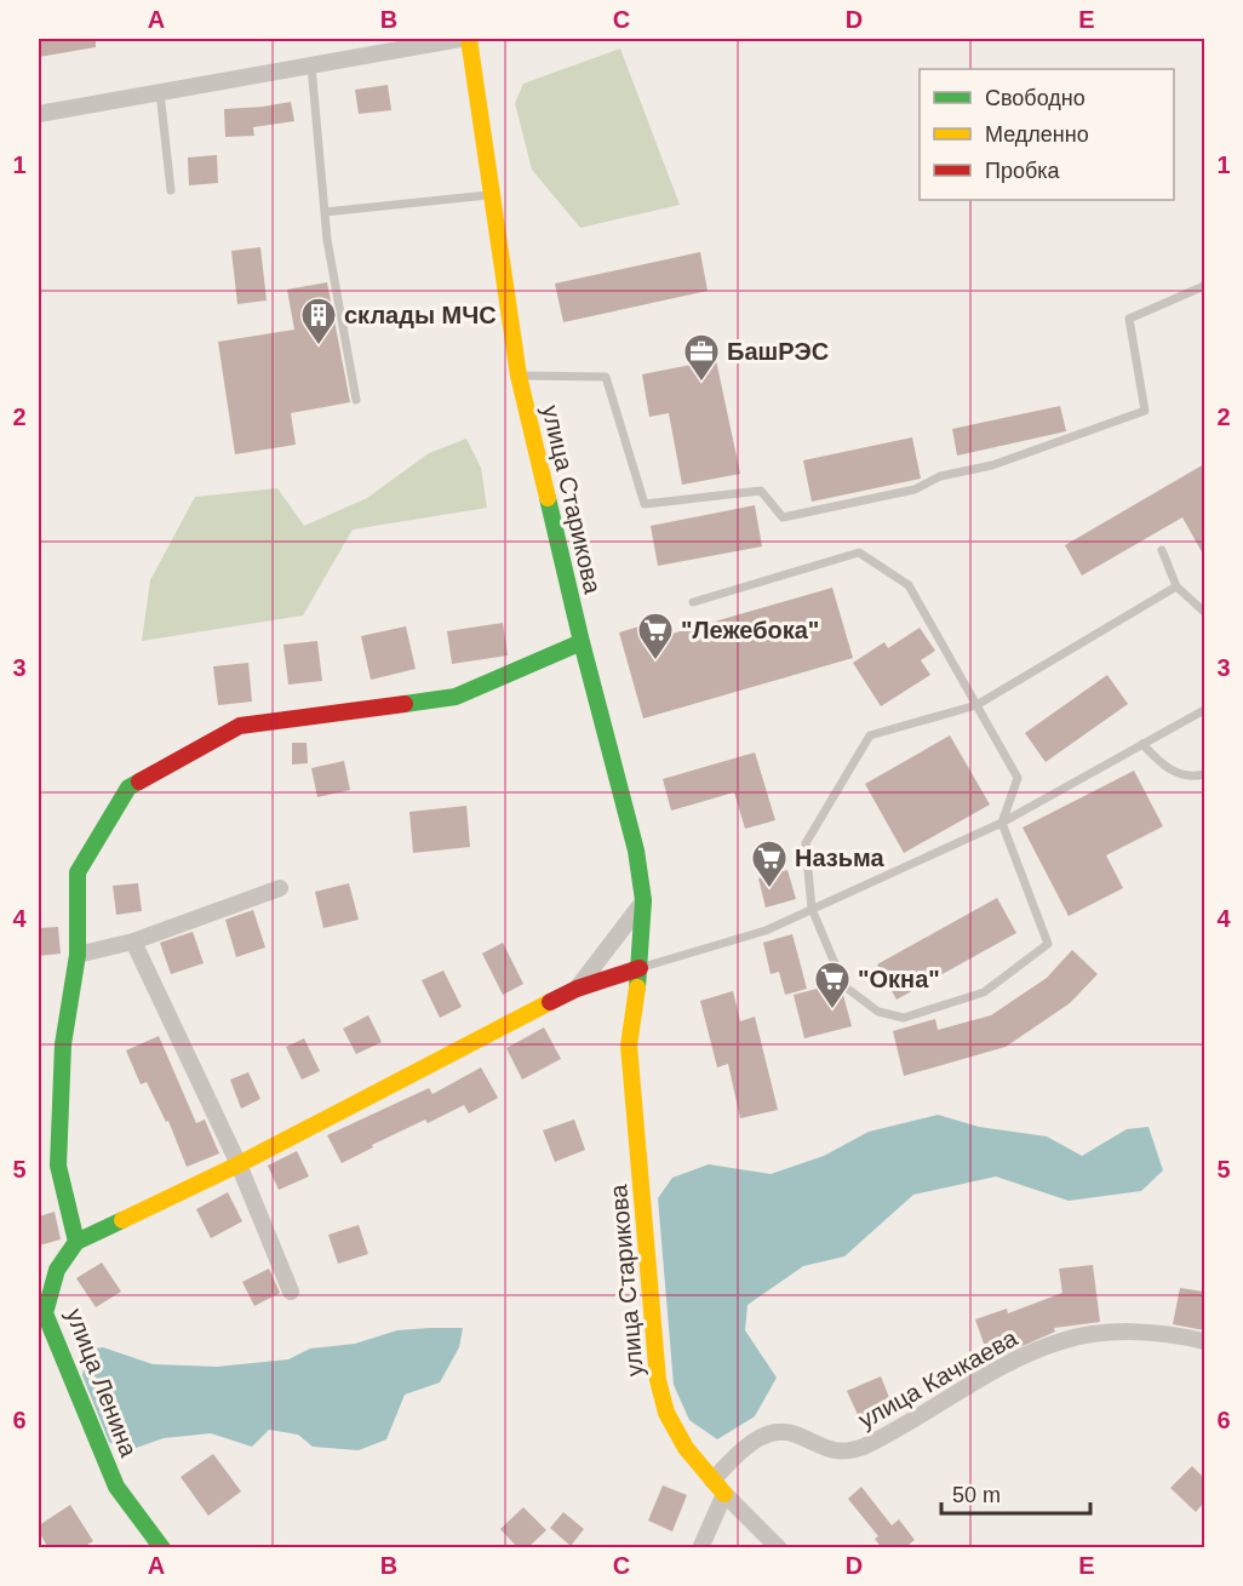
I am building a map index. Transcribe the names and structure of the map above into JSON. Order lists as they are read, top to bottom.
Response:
{
  "streets": {
    "street": ["улица Старикова", "улица Качкаева", "улица Ленина"]
  },
  "crossings": [
    ["улица Старикова", "улица Качкаева"]
  ],
  "places": {
    "building": ["склады МЧС"],
    "office": ["БашРЭС"],
    "supermarket": ["\"Лежебока\"", "Назьма", "\"Окна\""]
  },
  "legend": ["Свободно", "Медленно", "Пробка"],
  "scale_bar": "50 m",
  "grid": {
    "columns": [
      "A",
      "B",
      "C",
      "D",
      "E"
    ],
    "rows": [
      "1",
      "2",
      "3",
      "4",
      "5",
      "6"
    ]
  }
}
